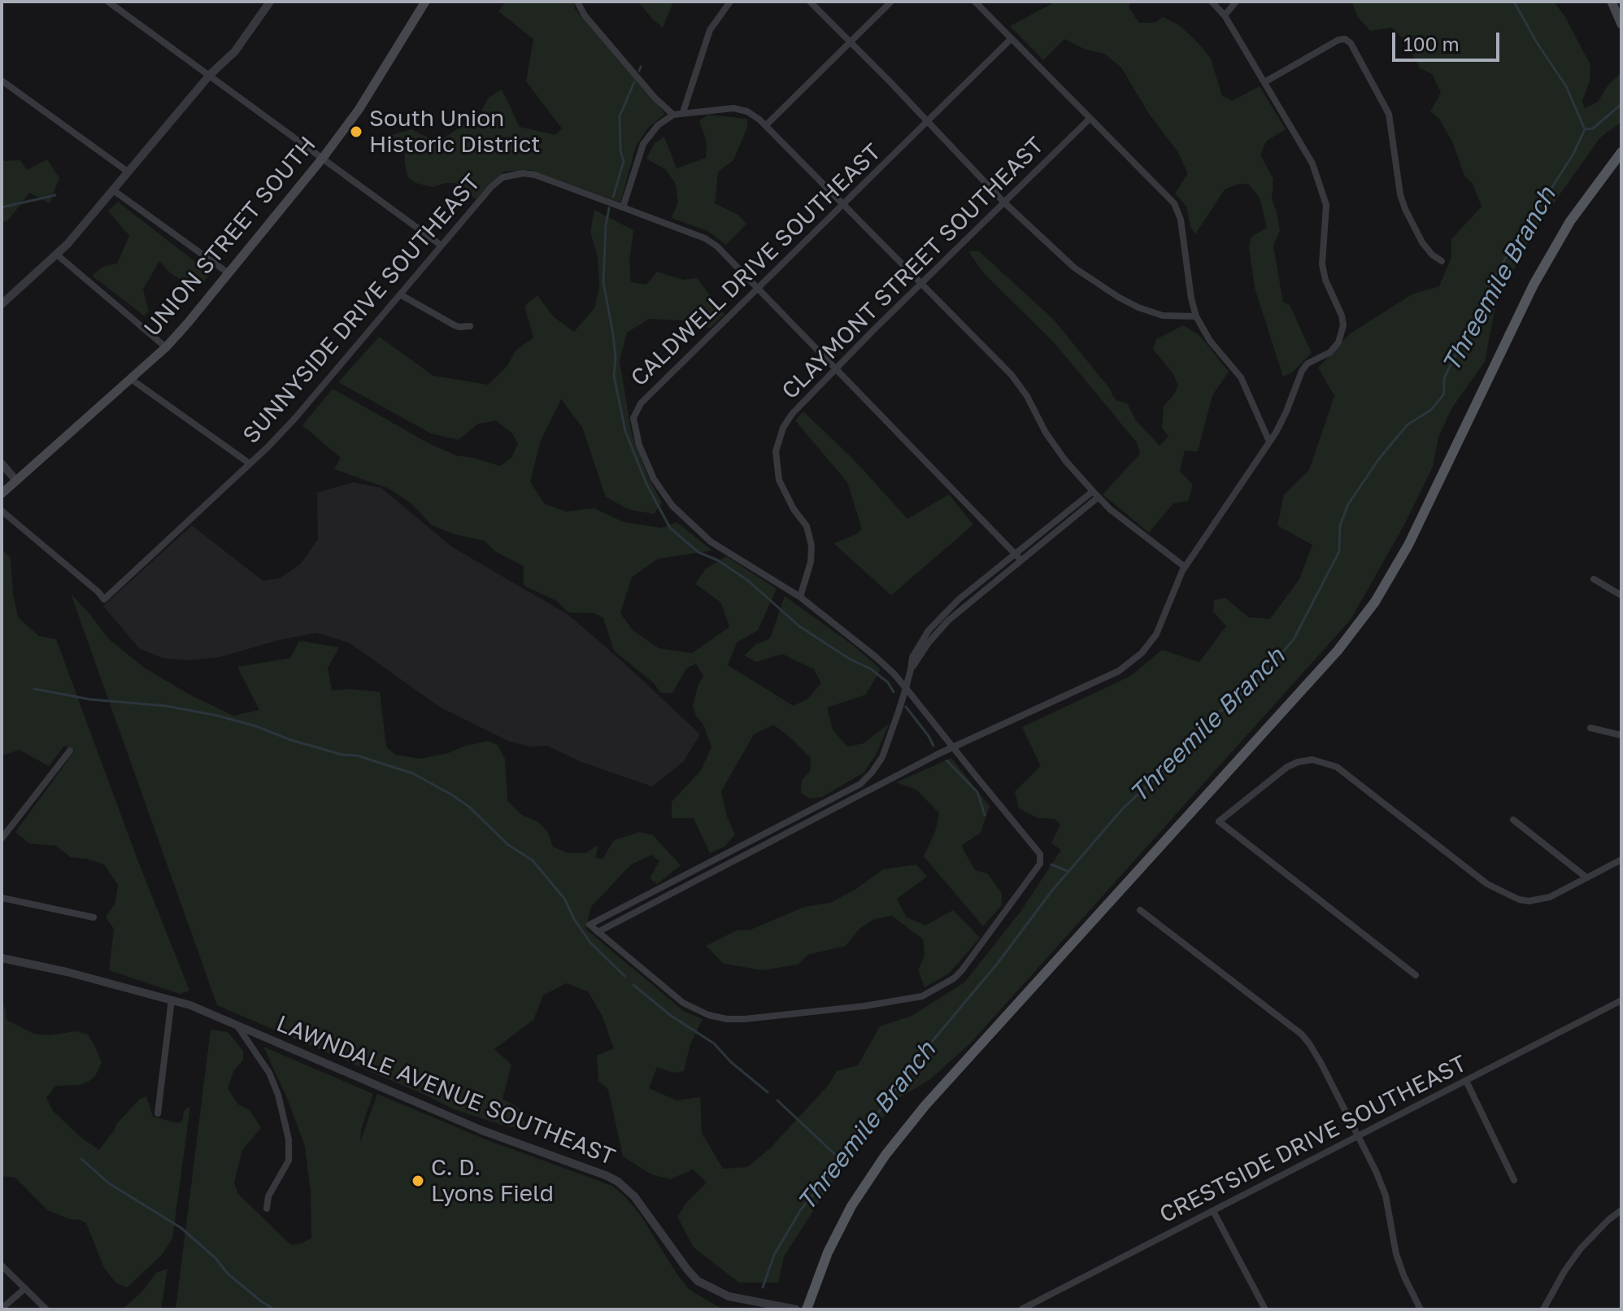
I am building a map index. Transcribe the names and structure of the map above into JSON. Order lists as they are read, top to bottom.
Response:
{
  "streets": {
    "main road": ["UNION STREET SOUTH"],
    "street": [
      "CALDWELL DRIVE SOUTHEAST",
      "CLAYMONT STREET SOUTHEAST",
      "SUNNYSIDE DRIVE SOUTHEAST",
      "LAWNDALE AVENUE SOUTHEAST",
      "CRESTSIDE DRIVE SOUTHEAST"
    ]
  },
  "crossings": [
    ["CALDWELL DRIVE SOUTHEAST", "CLAYMONT STREET SOUTHEAST"],
    ["CALDWELL DRIVE SOUTHEAST", "SUNNYSIDE DRIVE SOUTHEAST"],
    ["CLAYMONT STREET SOUTHEAST", "SUNNYSIDE DRIVE SOUTHEAST"]
  ],
  "water": ["Threemile Branch"],
  "places": ["South Union Historic District", "C. D. Lyons Field"],
  "scale_bar": "100 m"
}
